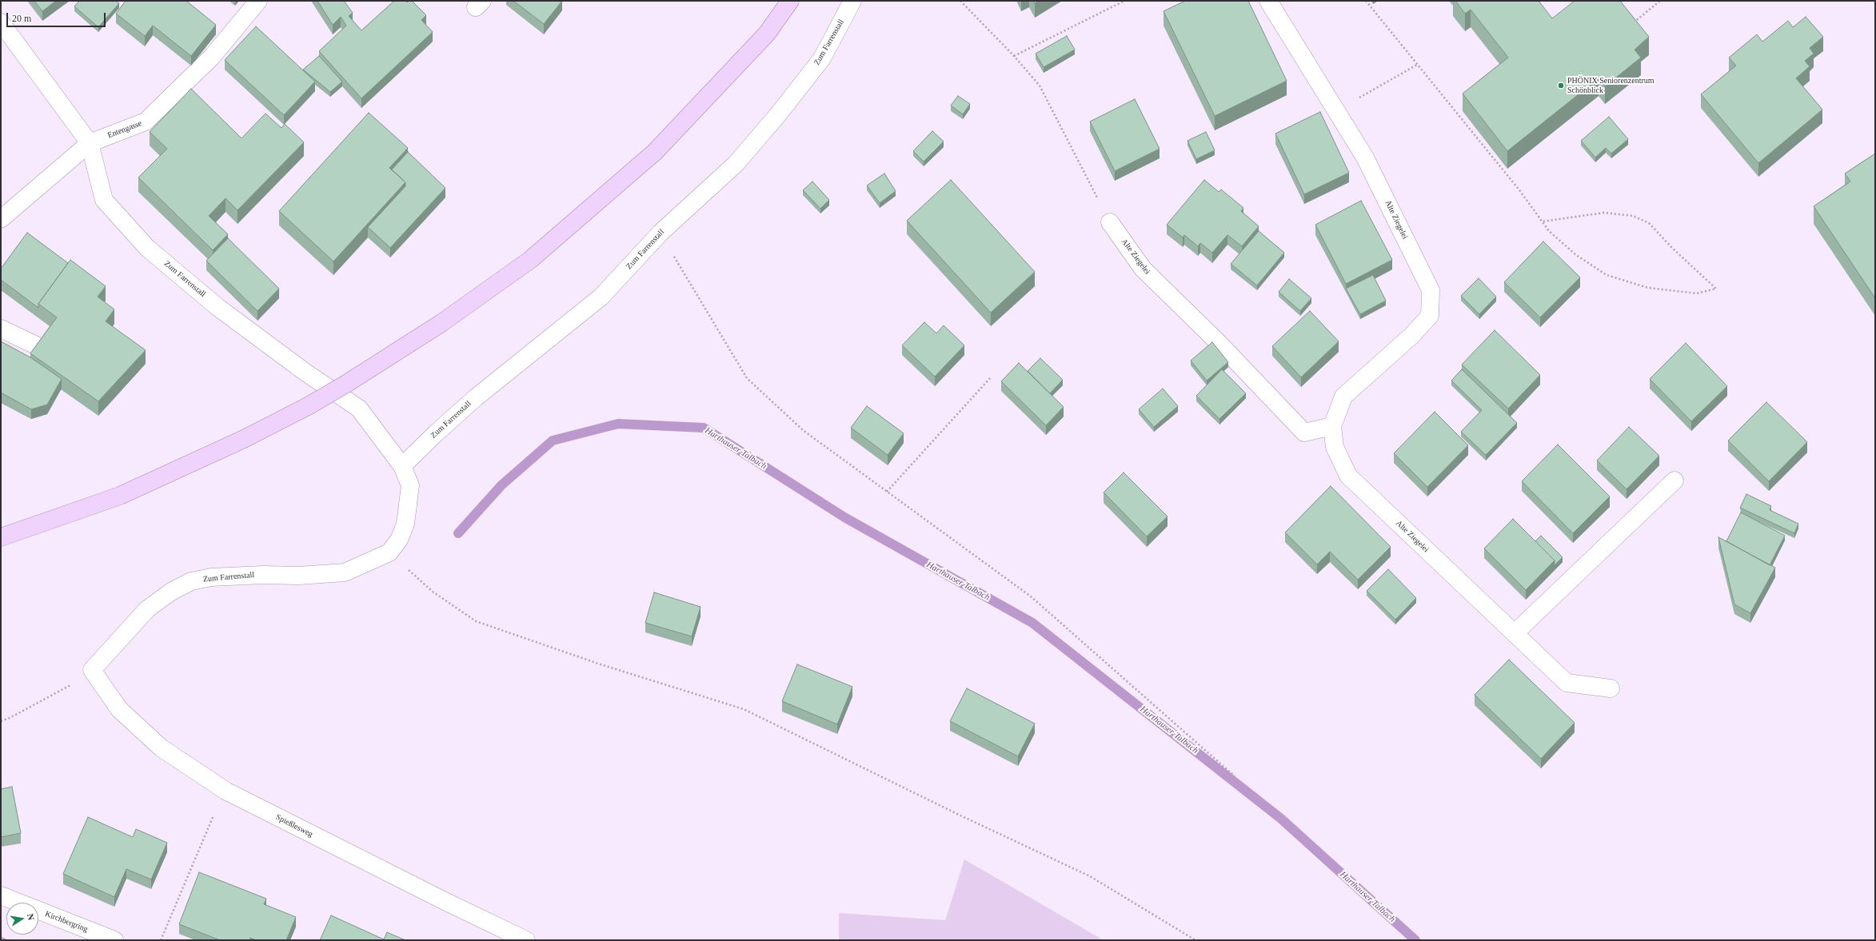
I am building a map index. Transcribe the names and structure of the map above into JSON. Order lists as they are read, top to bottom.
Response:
{
  "streets": {
    "street": [
      "Zum Farrenstall",
      "Entengasse",
      "Alte Ziegelei",
      "Spießlesweg",
      "Kirchbergring"
    ]
  },
  "crossings": [
    ["Zum Farrenstall", "Entengasse"],
    ["Zum Farrenstall", "Spießlesweg"]
  ],
  "water": ["Harthauser Talbach"],
  "places": ["PHÖNIX Seniorenzentrum Schönblick"],
  "scale_bar": "20 m",
  "north": "right"
}
